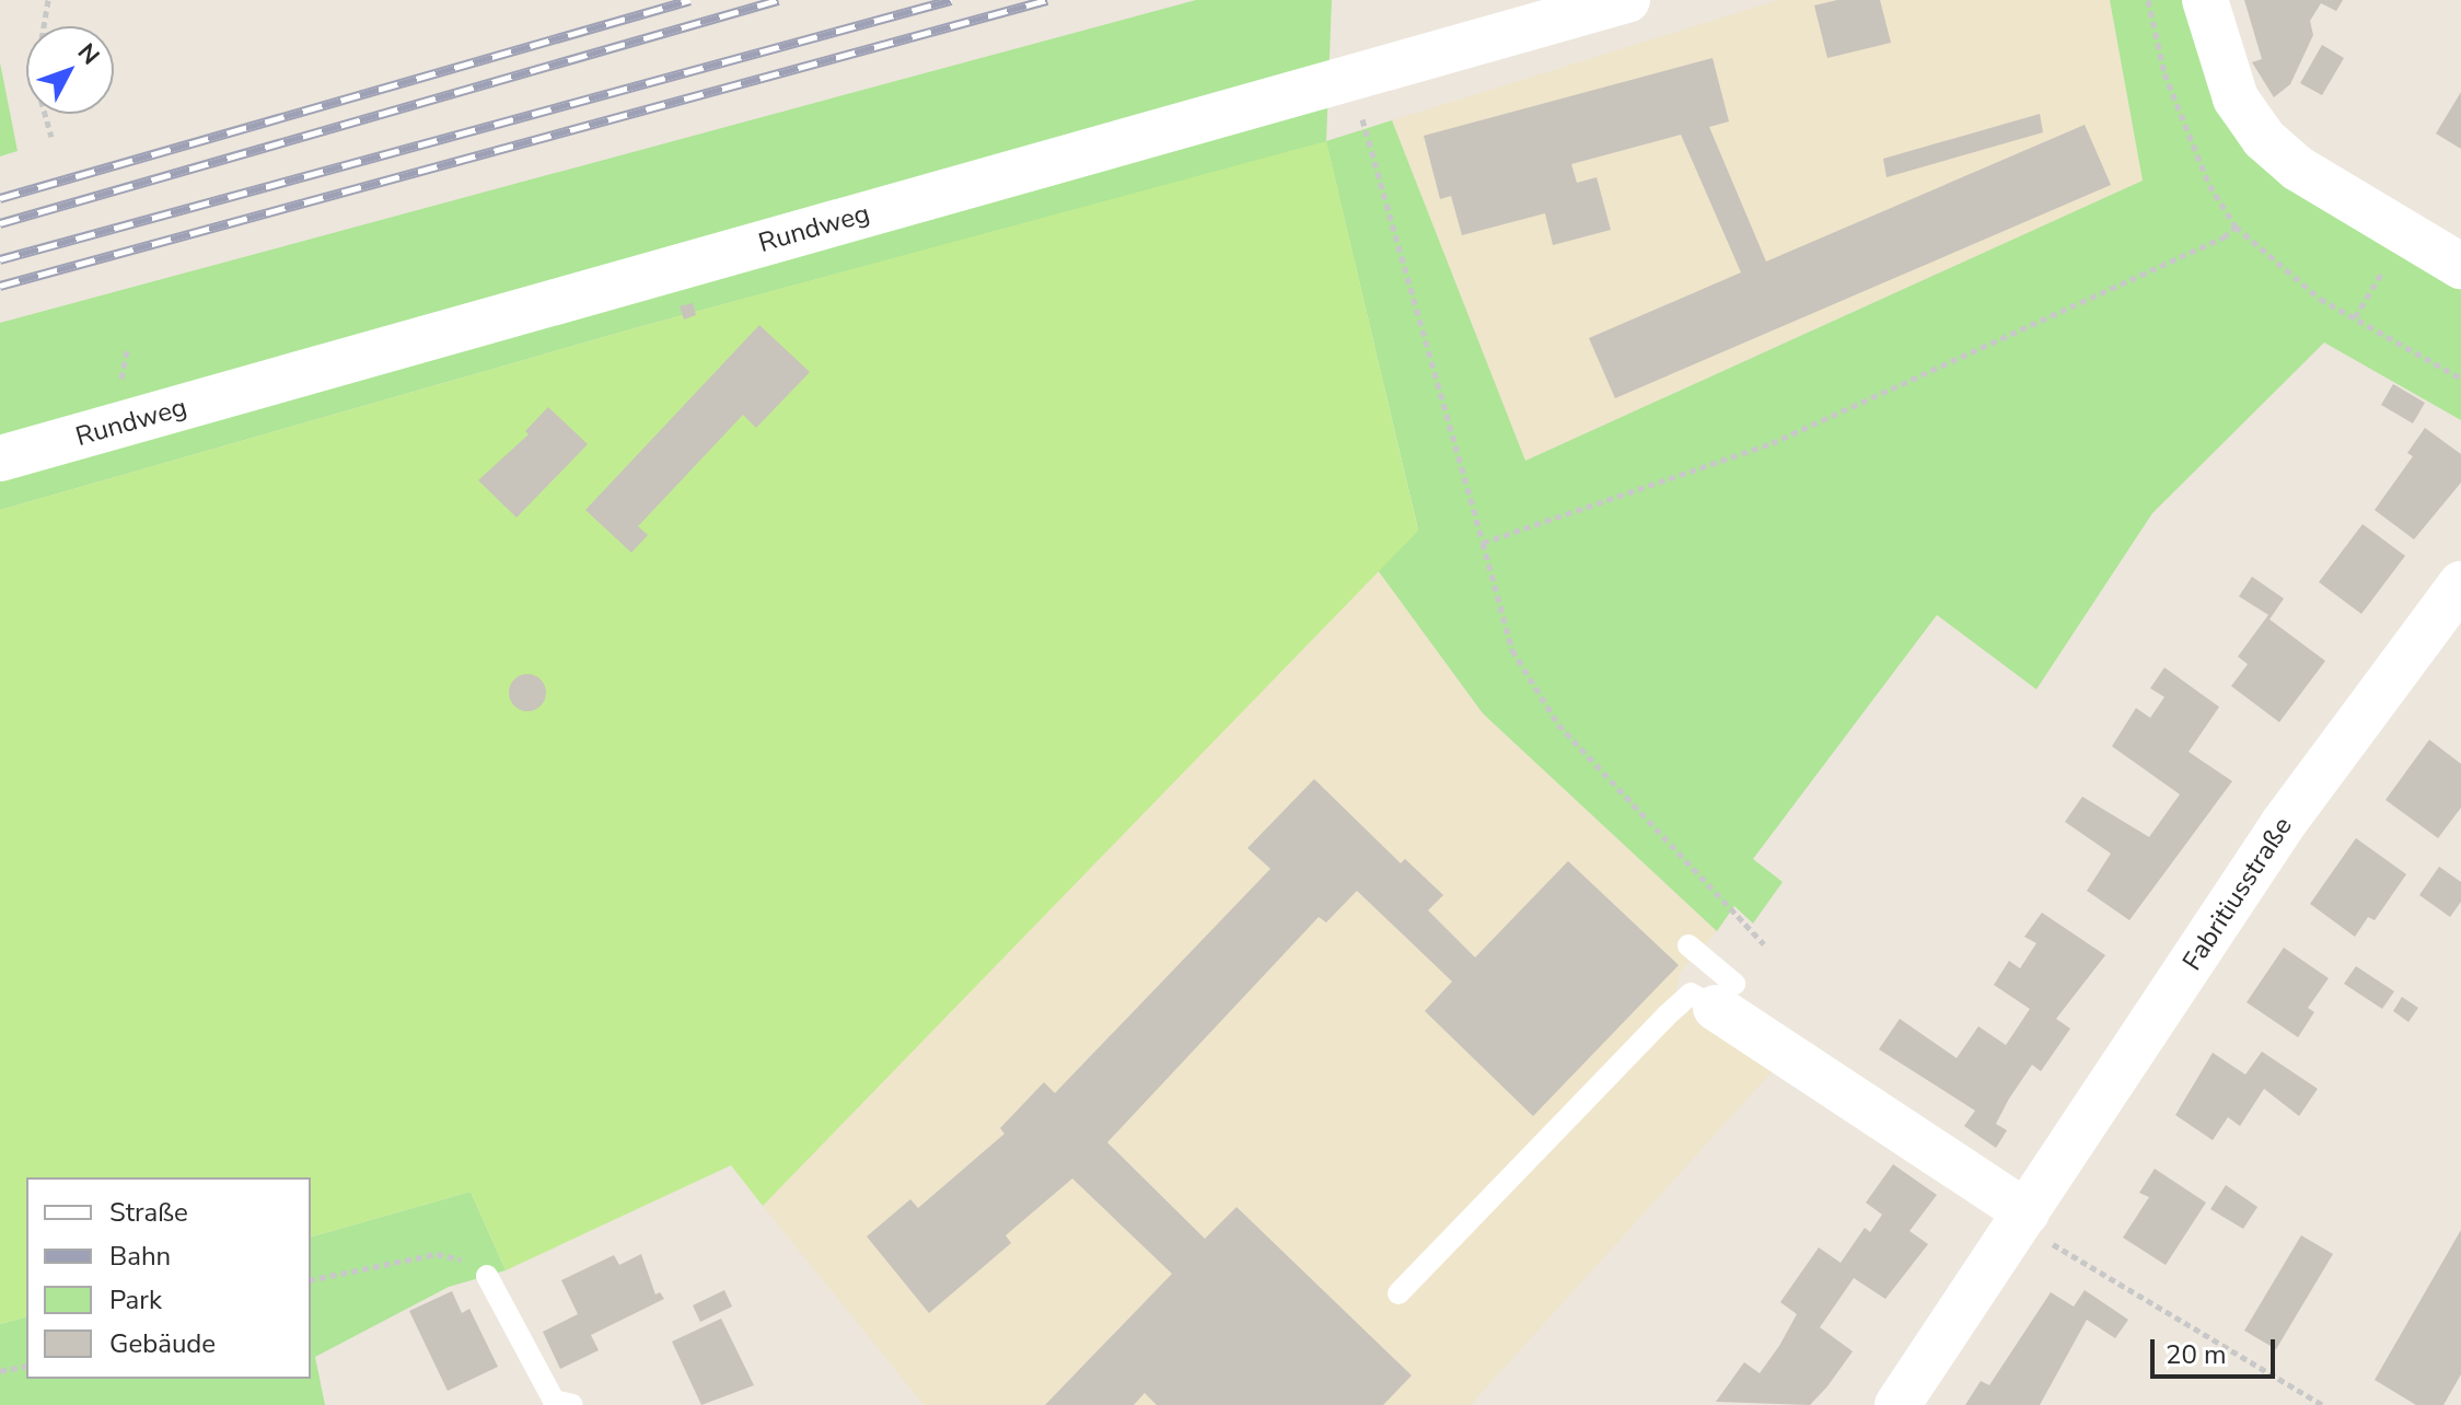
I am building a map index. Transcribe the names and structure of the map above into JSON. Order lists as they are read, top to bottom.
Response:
{
  "streets": {
    "street": ["Rundweg", "Fabritiusstraße"]
  },
  "legend": [
    "Straße",
    "Bahn",
    "Park",
    "Gebäude"
  ],
  "scale_bar": "20 m",
  "north": "top right"
}
